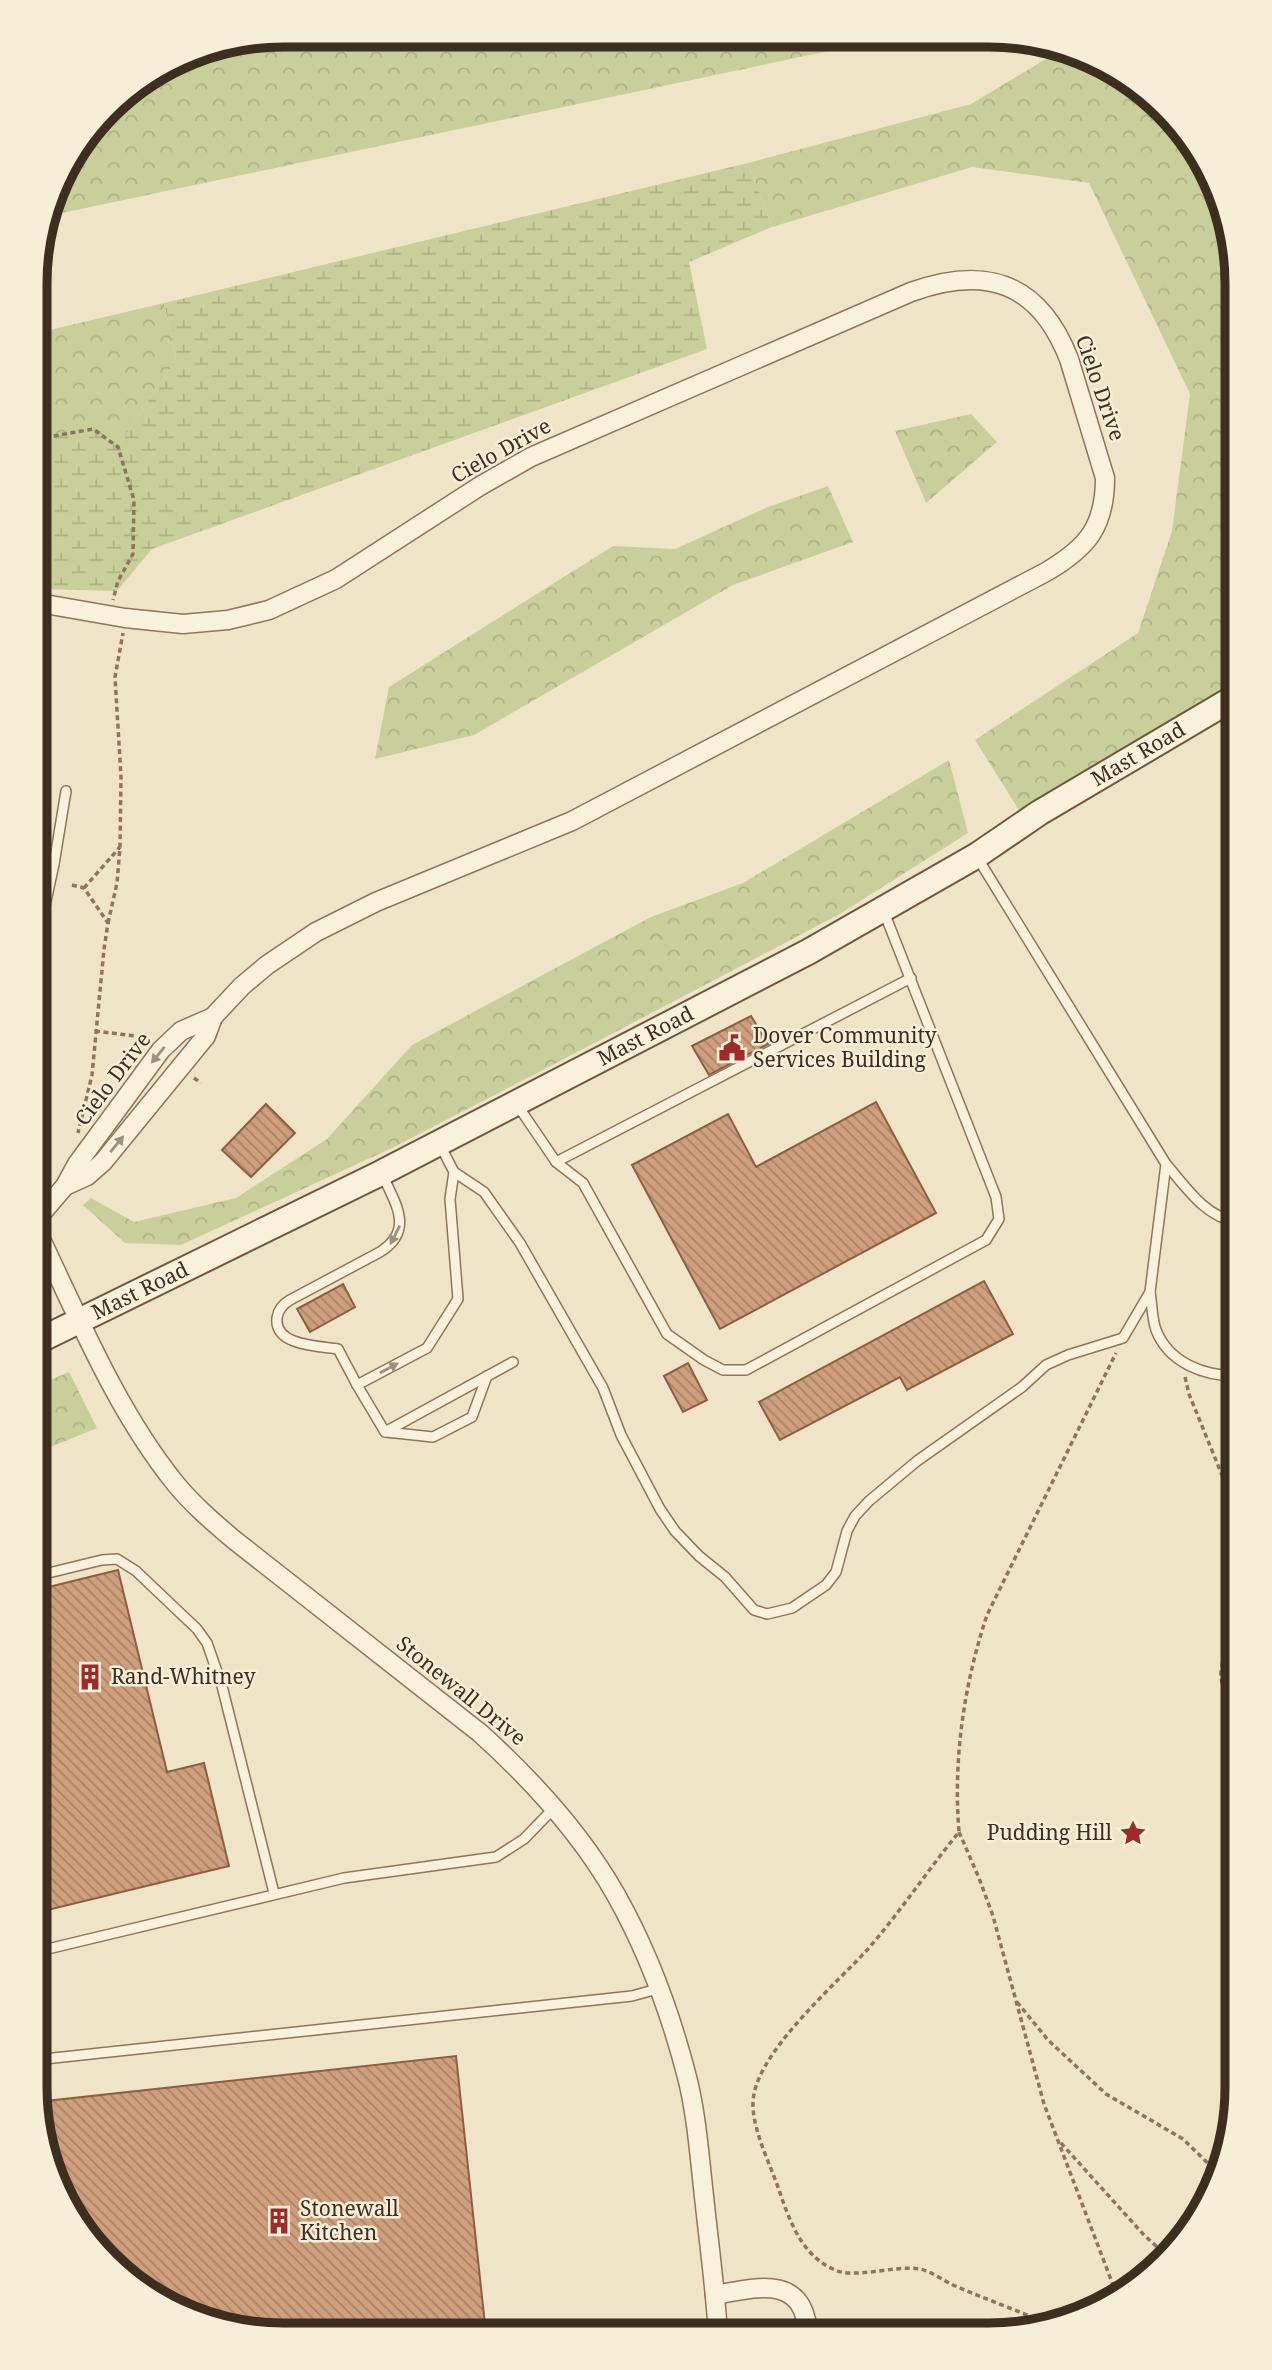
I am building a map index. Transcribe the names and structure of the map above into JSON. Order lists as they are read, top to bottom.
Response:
{
  "streets": {
    "street": ["Cielo Drive", "Mast Road", "Stonewall Drive"]
  },
  "crossings": [
    ["Mast Road", "Stonewall Drive"]
  ],
  "places": {
    "public building": ["Dover Community Services Building"],
    "building": ["Rand-Whitney", "Stonewall Kitchen"],
    "place": ["Pudding Hill"]
  }
}
